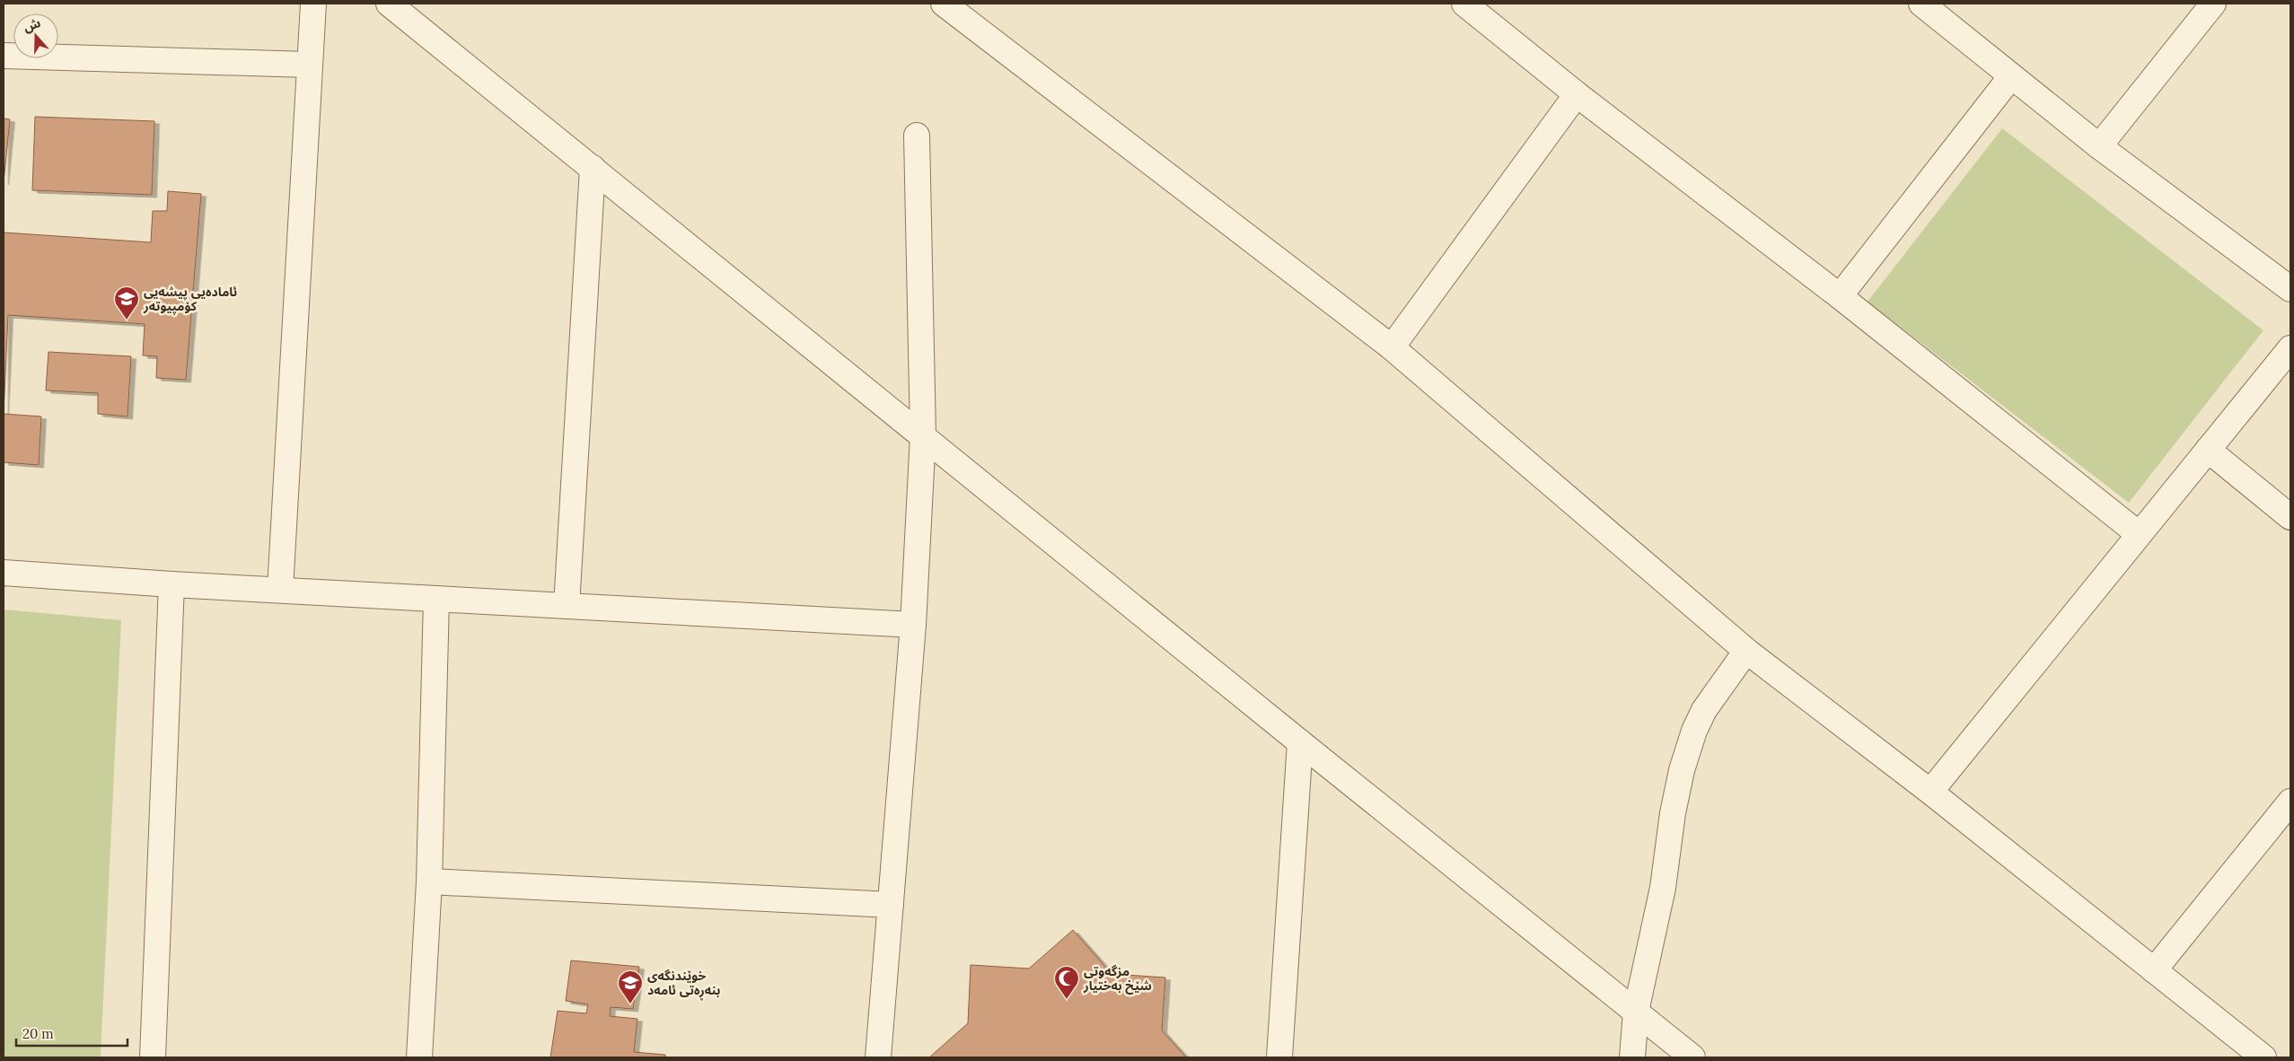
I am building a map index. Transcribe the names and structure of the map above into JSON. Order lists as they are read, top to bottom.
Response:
{
  "places": {
    "school or university": ["ئامادەیی پیشەیی کۆمپیوتەر", "خوێندنگەی بنەڕەتی ئامەد"],
    "mosque": ["مزگەوتی شێخ بەختیار"]
  },
  "scale_bar": "20 m",
  "north": "top"
}
